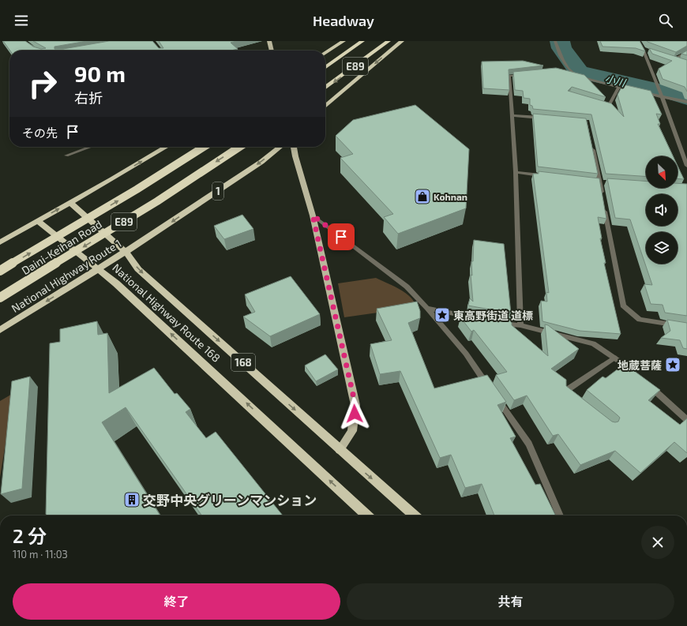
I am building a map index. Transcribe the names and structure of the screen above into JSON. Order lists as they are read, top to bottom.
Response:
{
  "streets": {
    "highway": [
      "E89",
      "1",
      "Daini-Keihan Road",
      "National Highway Route 1",
      "National Highway Route 168",
      "168"
    ]
  },
  "crossings": [
    ["National Highway Route 1", "National Highway Route 168"]
  ],
  "water": ["小川"],
  "places": {
    "shop": ["Kohnan"],
    "place": ["東高野街道 道標", "地蔵菩薩"],
    "building": ["交野中央グリーンマンション"]
  },
  "north": "bottom right",
  "page": {
    "header": "Headway",
    "turn": ["90 m", "右折"],
    "then": "その先",
    "heading": ["2 分", "110 m · 11:03"],
    "buttons": ["終了", "共有"]
  }
}
